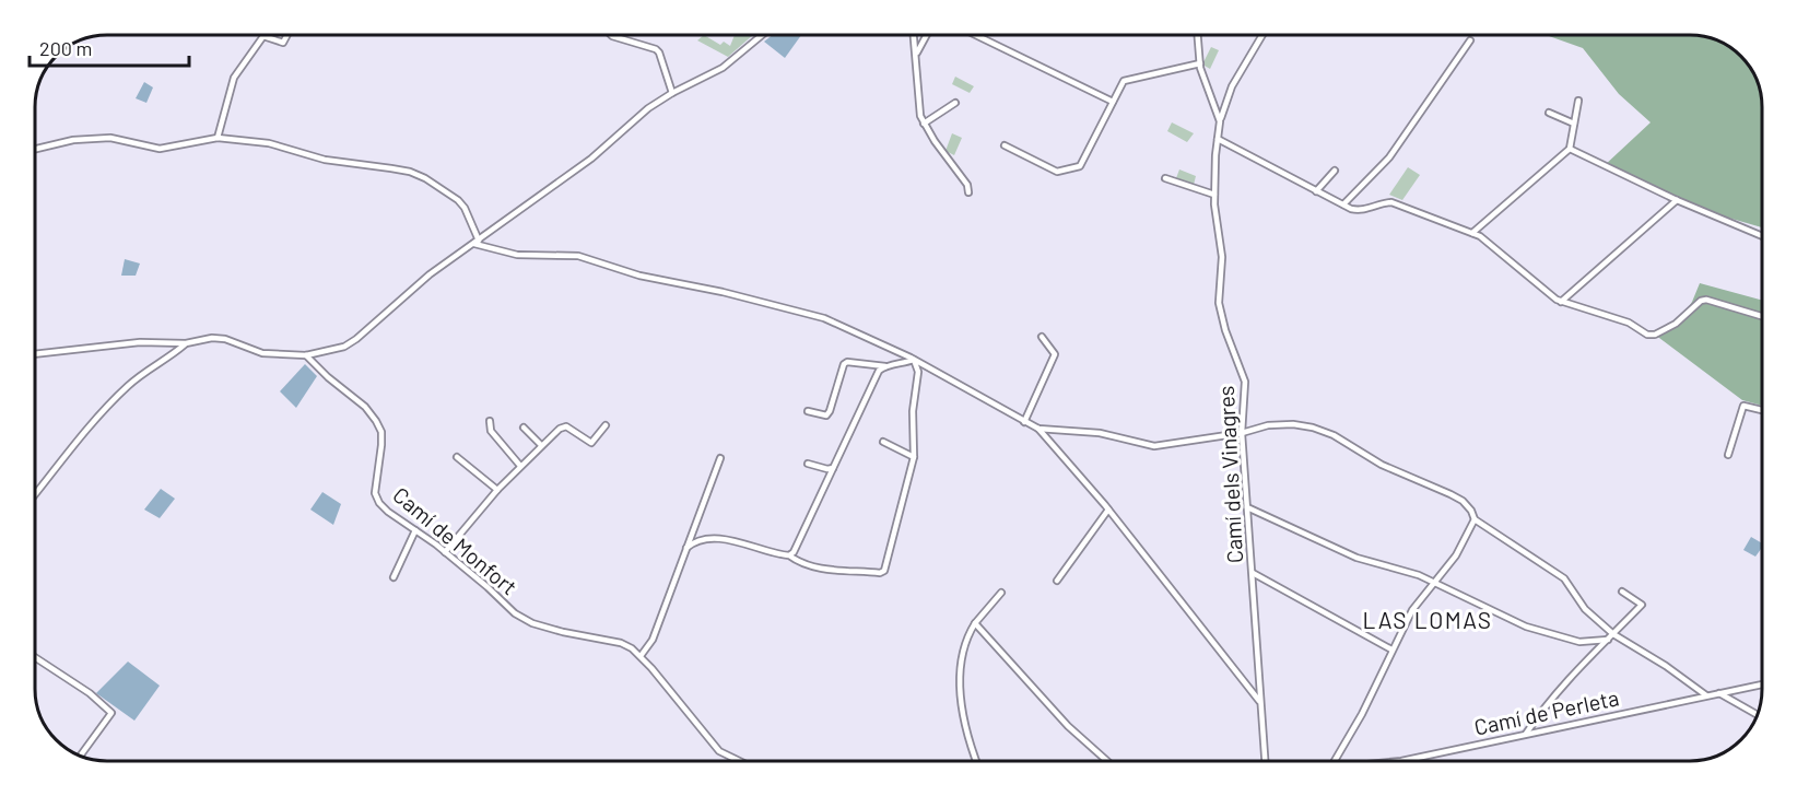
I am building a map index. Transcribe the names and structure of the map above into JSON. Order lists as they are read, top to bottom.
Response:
{
  "streets": {
    "street": ["Camí dels Vinagres", "Camí de Monfort", "Camí de Perleta"]
  },
  "districts": ["LAS LOMAS"],
  "scale_bar": "200 m"
}
